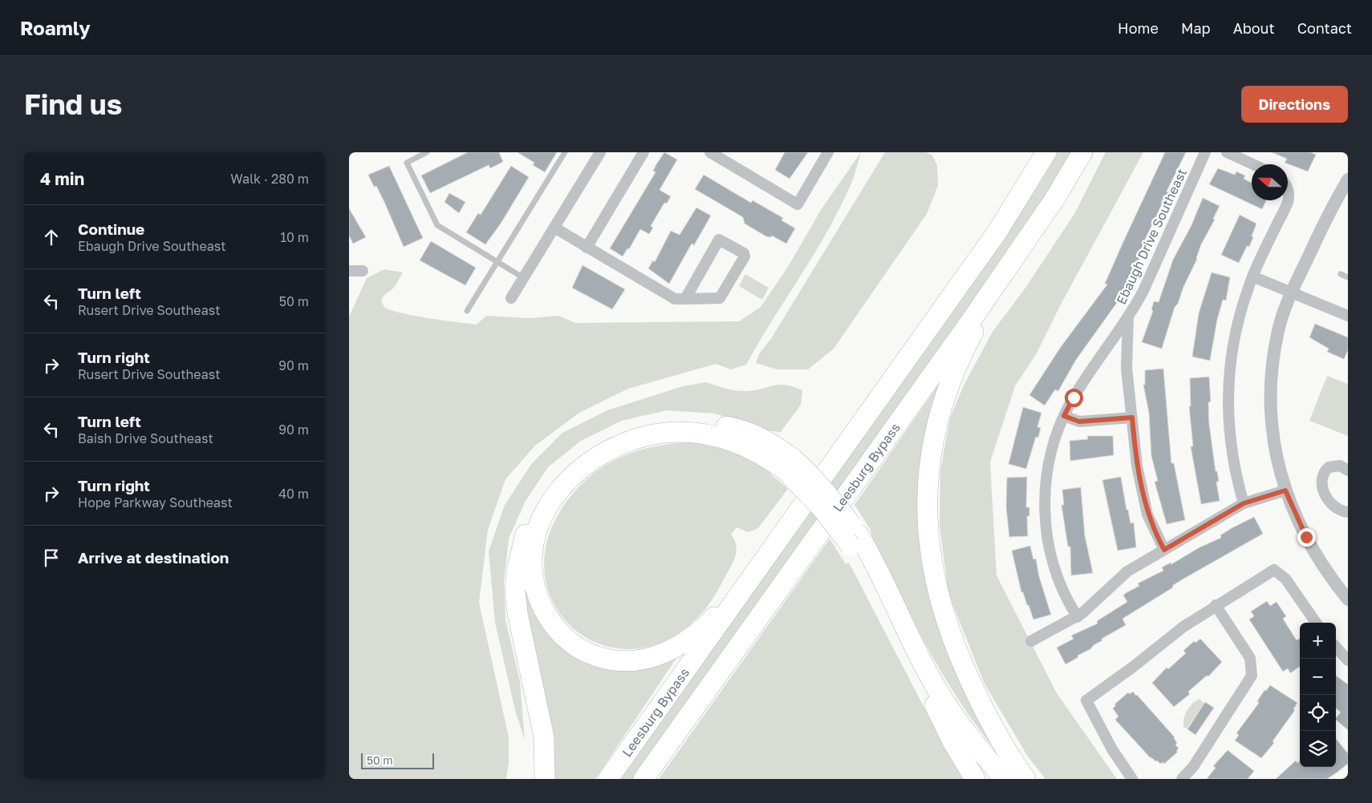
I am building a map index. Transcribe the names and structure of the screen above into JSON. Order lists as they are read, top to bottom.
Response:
{
  "streets": {
    "highway": ["Leesburg Bypass"],
    "street": ["Ebaugh Drive Southeast"]
  },
  "scale_bar": "50 m",
  "north": "left",
  "page": {
    "header": "Roamly",
    "nav": [
      "Home",
      "Map",
      "About",
      "Contact"
    ],
    "buttons": "Directions",
    "title": "Find us",
    "heading": ["4 min", "Walk · 280 m"],
    "list": [
      ["Continue", "Ebaugh Drive Southeast", "10 m"],
      ["Turn left", "Rusert Drive Southeast", "50 m"],
      ["Turn right", "Rusert Drive Southeast", "90 m"],
      ["Turn left", "Baish Drive Southeast", "90 m"],
      ["Turn right", "Hope Parkway Southeast", "40 m"],
      "Arrive at destination"
    ],
    "map_buttons": ["+", "−"],
    "scale": "50 m"
  }
}
